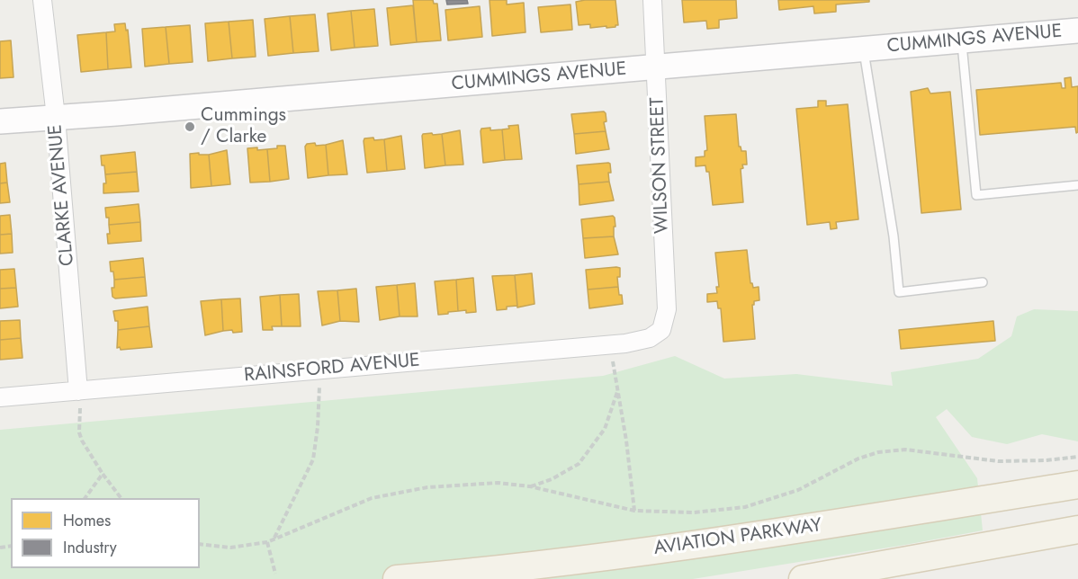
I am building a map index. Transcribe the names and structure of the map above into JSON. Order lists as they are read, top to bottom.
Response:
{
  "streets": {
    "main road": ["AVIATION PARKWAY"],
    "street": [
      "CUMMINGS AVENUE",
      "WILSON STREET",
      "CLARKE AVENUE",
      "RAINSFORD AVENUE"
    ]
  },
  "crossings": [
    ["CUMMINGS AVENUE", "WILSON STREET"],
    ["CUMMINGS AVENUE", "CLARKE AVENUE"],
    ["WILSON STREET", "RAINSFORD AVENUE"],
    ["CLARKE AVENUE", "RAINSFORD AVENUE"]
  ],
  "places": ["Cummings / Clarke"],
  "legend": ["Homes", "Industry"]
}
